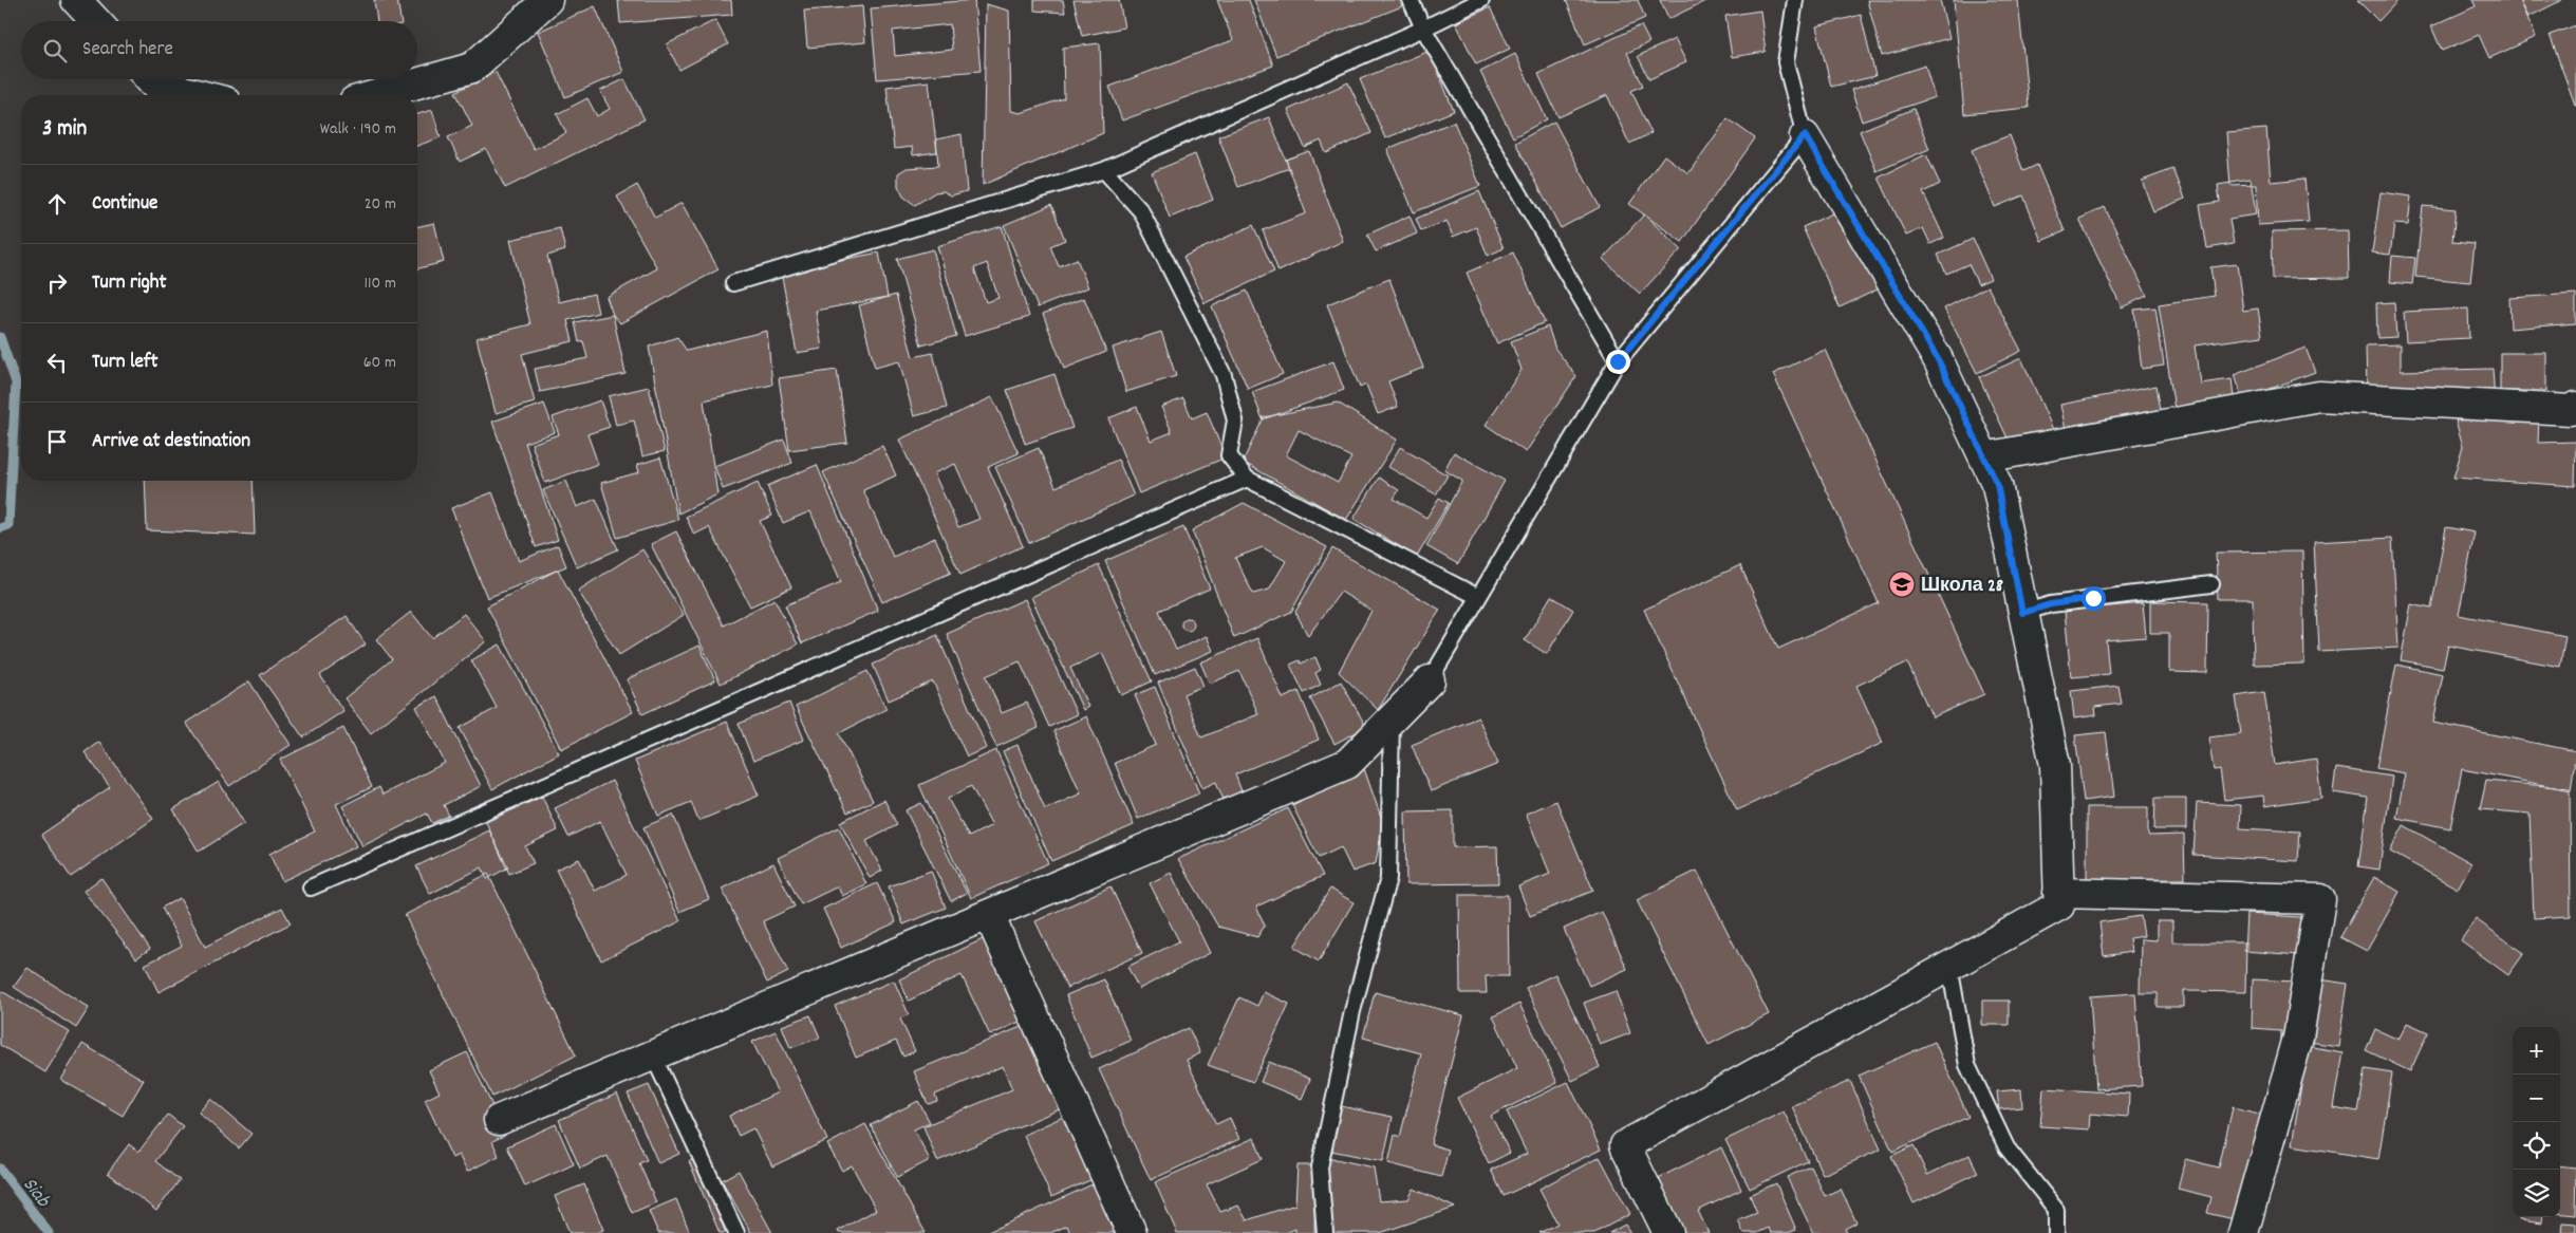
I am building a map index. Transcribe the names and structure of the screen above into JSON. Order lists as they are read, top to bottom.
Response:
{
  "water": ["Siab"],
  "places": {
    "school or university": ["Школа 28"]
  },
  "page": {
    "search": "Search here",
    "heading": ["3 min", "Walk · 190 m"],
    "list": [
      ["Continue", "20 m"],
      ["Turn right", "110 m"],
      ["Turn left", "60 m"],
      "Arrive at destination"
    ],
    "map_buttons": ["+", "−"]
  }
}
